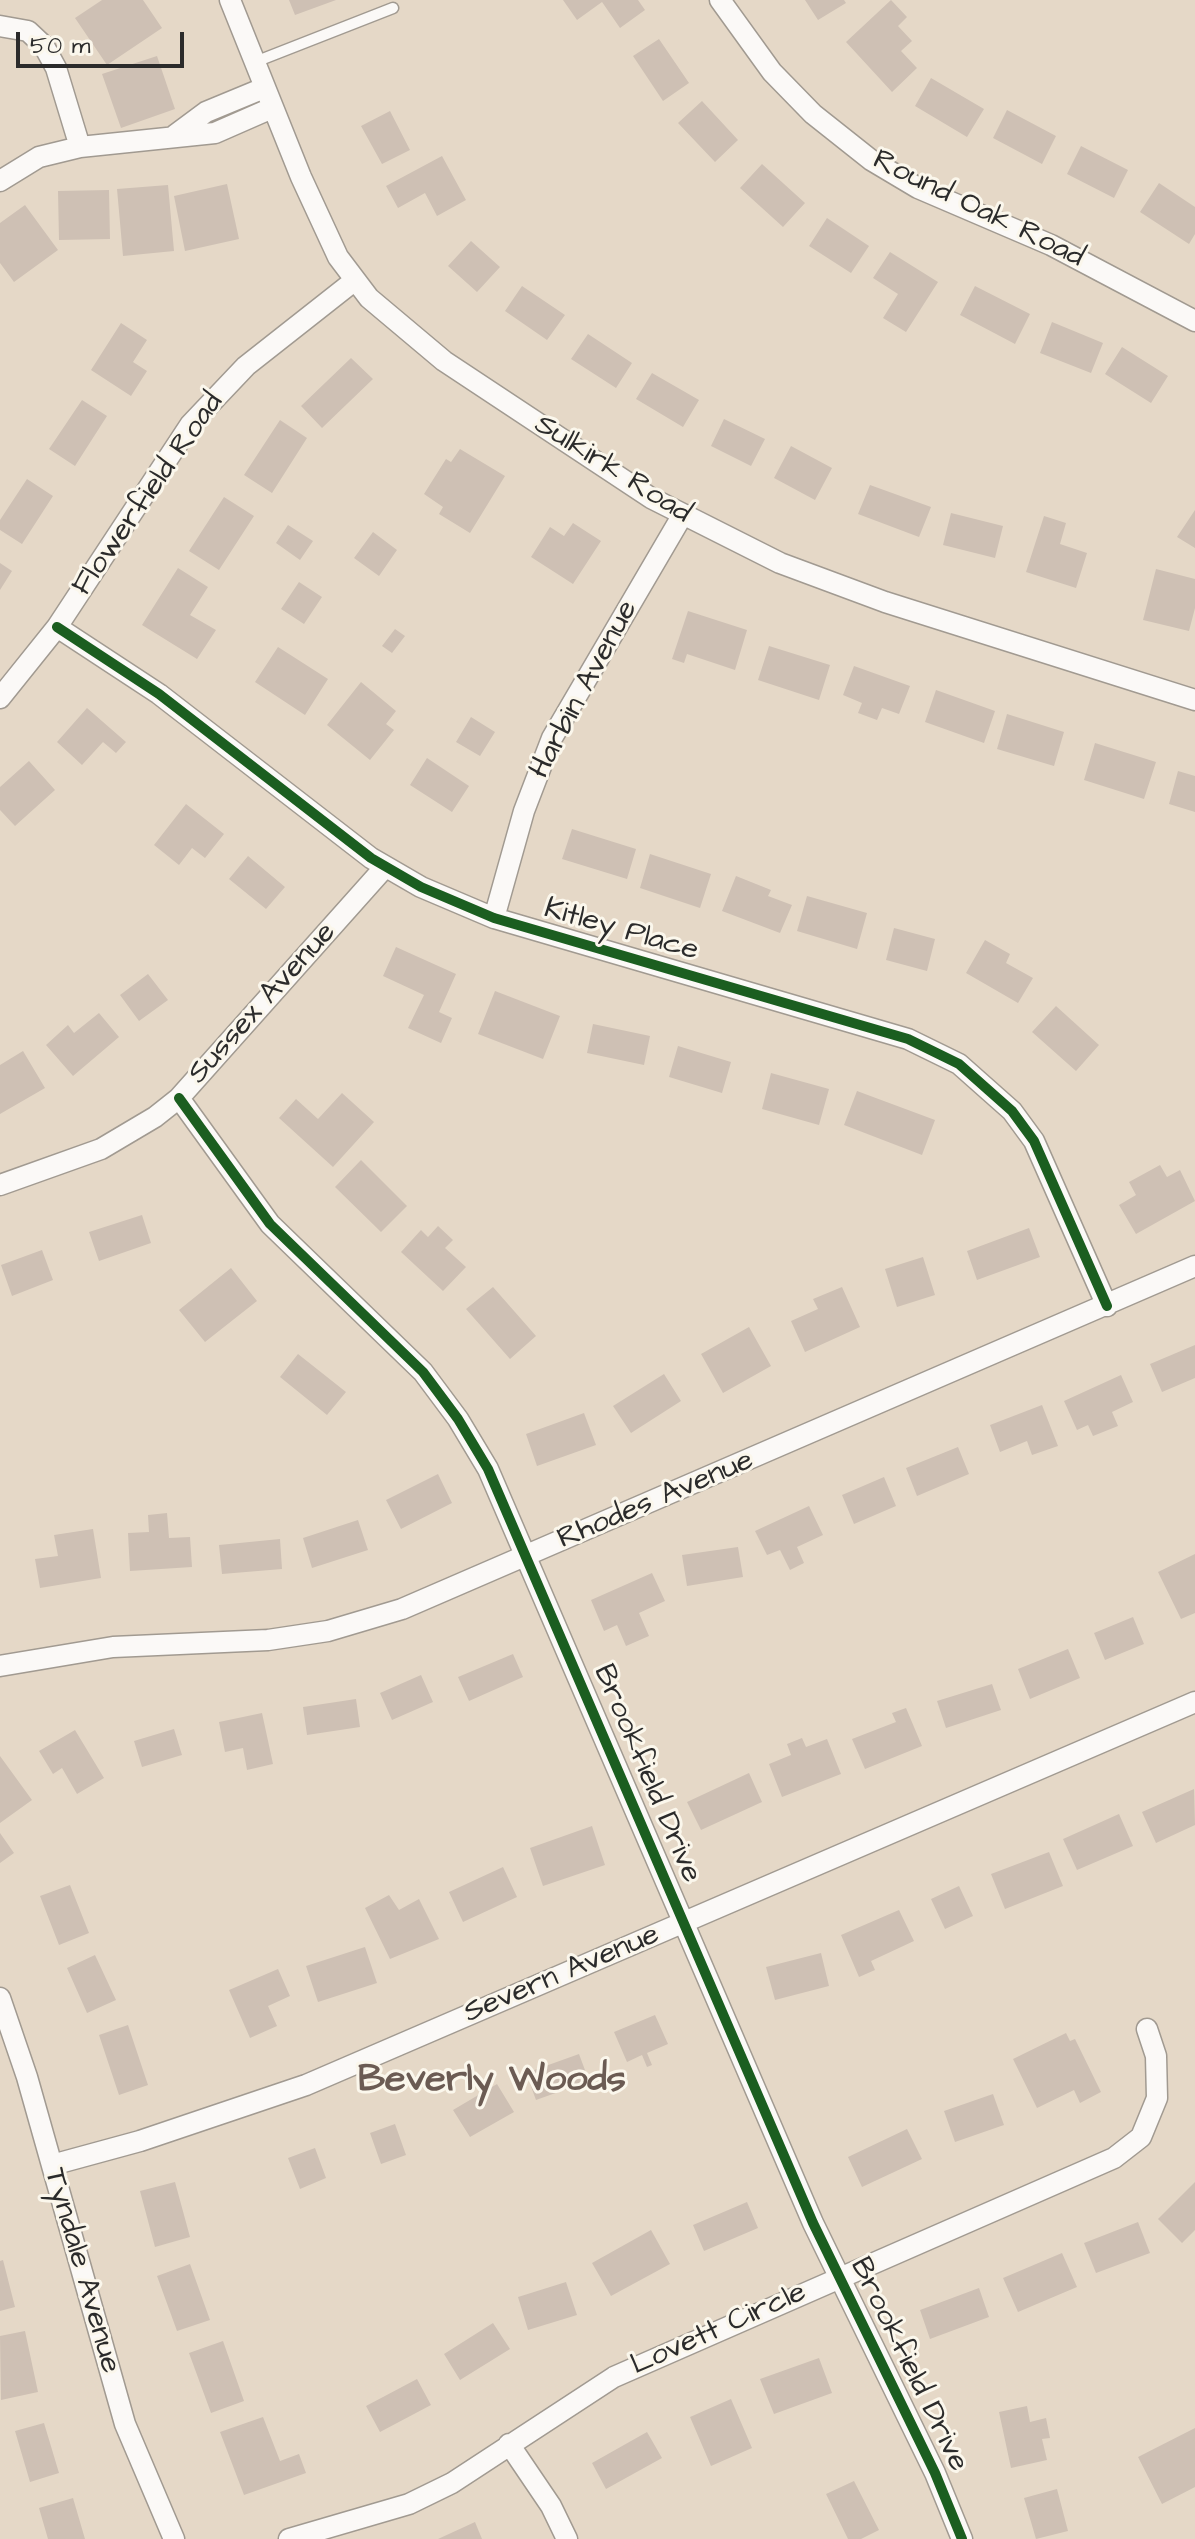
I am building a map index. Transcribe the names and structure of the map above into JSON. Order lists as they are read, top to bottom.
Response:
{
  "streets": {
    "street": [
      "Round Oak Road",
      "Sulkirk Road",
      "Flowerfield Road",
      "Harbin Avenue",
      "Kitley Place",
      "Sussex Avenue",
      "Rhodes Avenue",
      "Brookfield Drive",
      "Severn Avenue",
      "Tyndale Avenue",
      "Lovett Circle"
    ]
  },
  "crossings": [
    ["Sulkirk Road", "Flowerfield Road"],
    ["Sulkirk Road", "Harbin Avenue"],
    ["Flowerfield Road", "Kitley Place"],
    ["Harbin Avenue", "Kitley Place"],
    ["Kitley Place", "Sussex Avenue"],
    ["Kitley Place", "Rhodes Avenue"],
    ["Sussex Avenue", "Brookfield Drive"],
    ["Rhodes Avenue", "Brookfield Drive"],
    ["Brookfield Drive", "Severn Avenue"],
    ["Brookfield Drive", "Lovett Circle"],
    ["Severn Avenue", "Tyndale Avenue"]
  ],
  "districts": ["Beverly Woods"],
  "scale_bar": "50 m"
}
